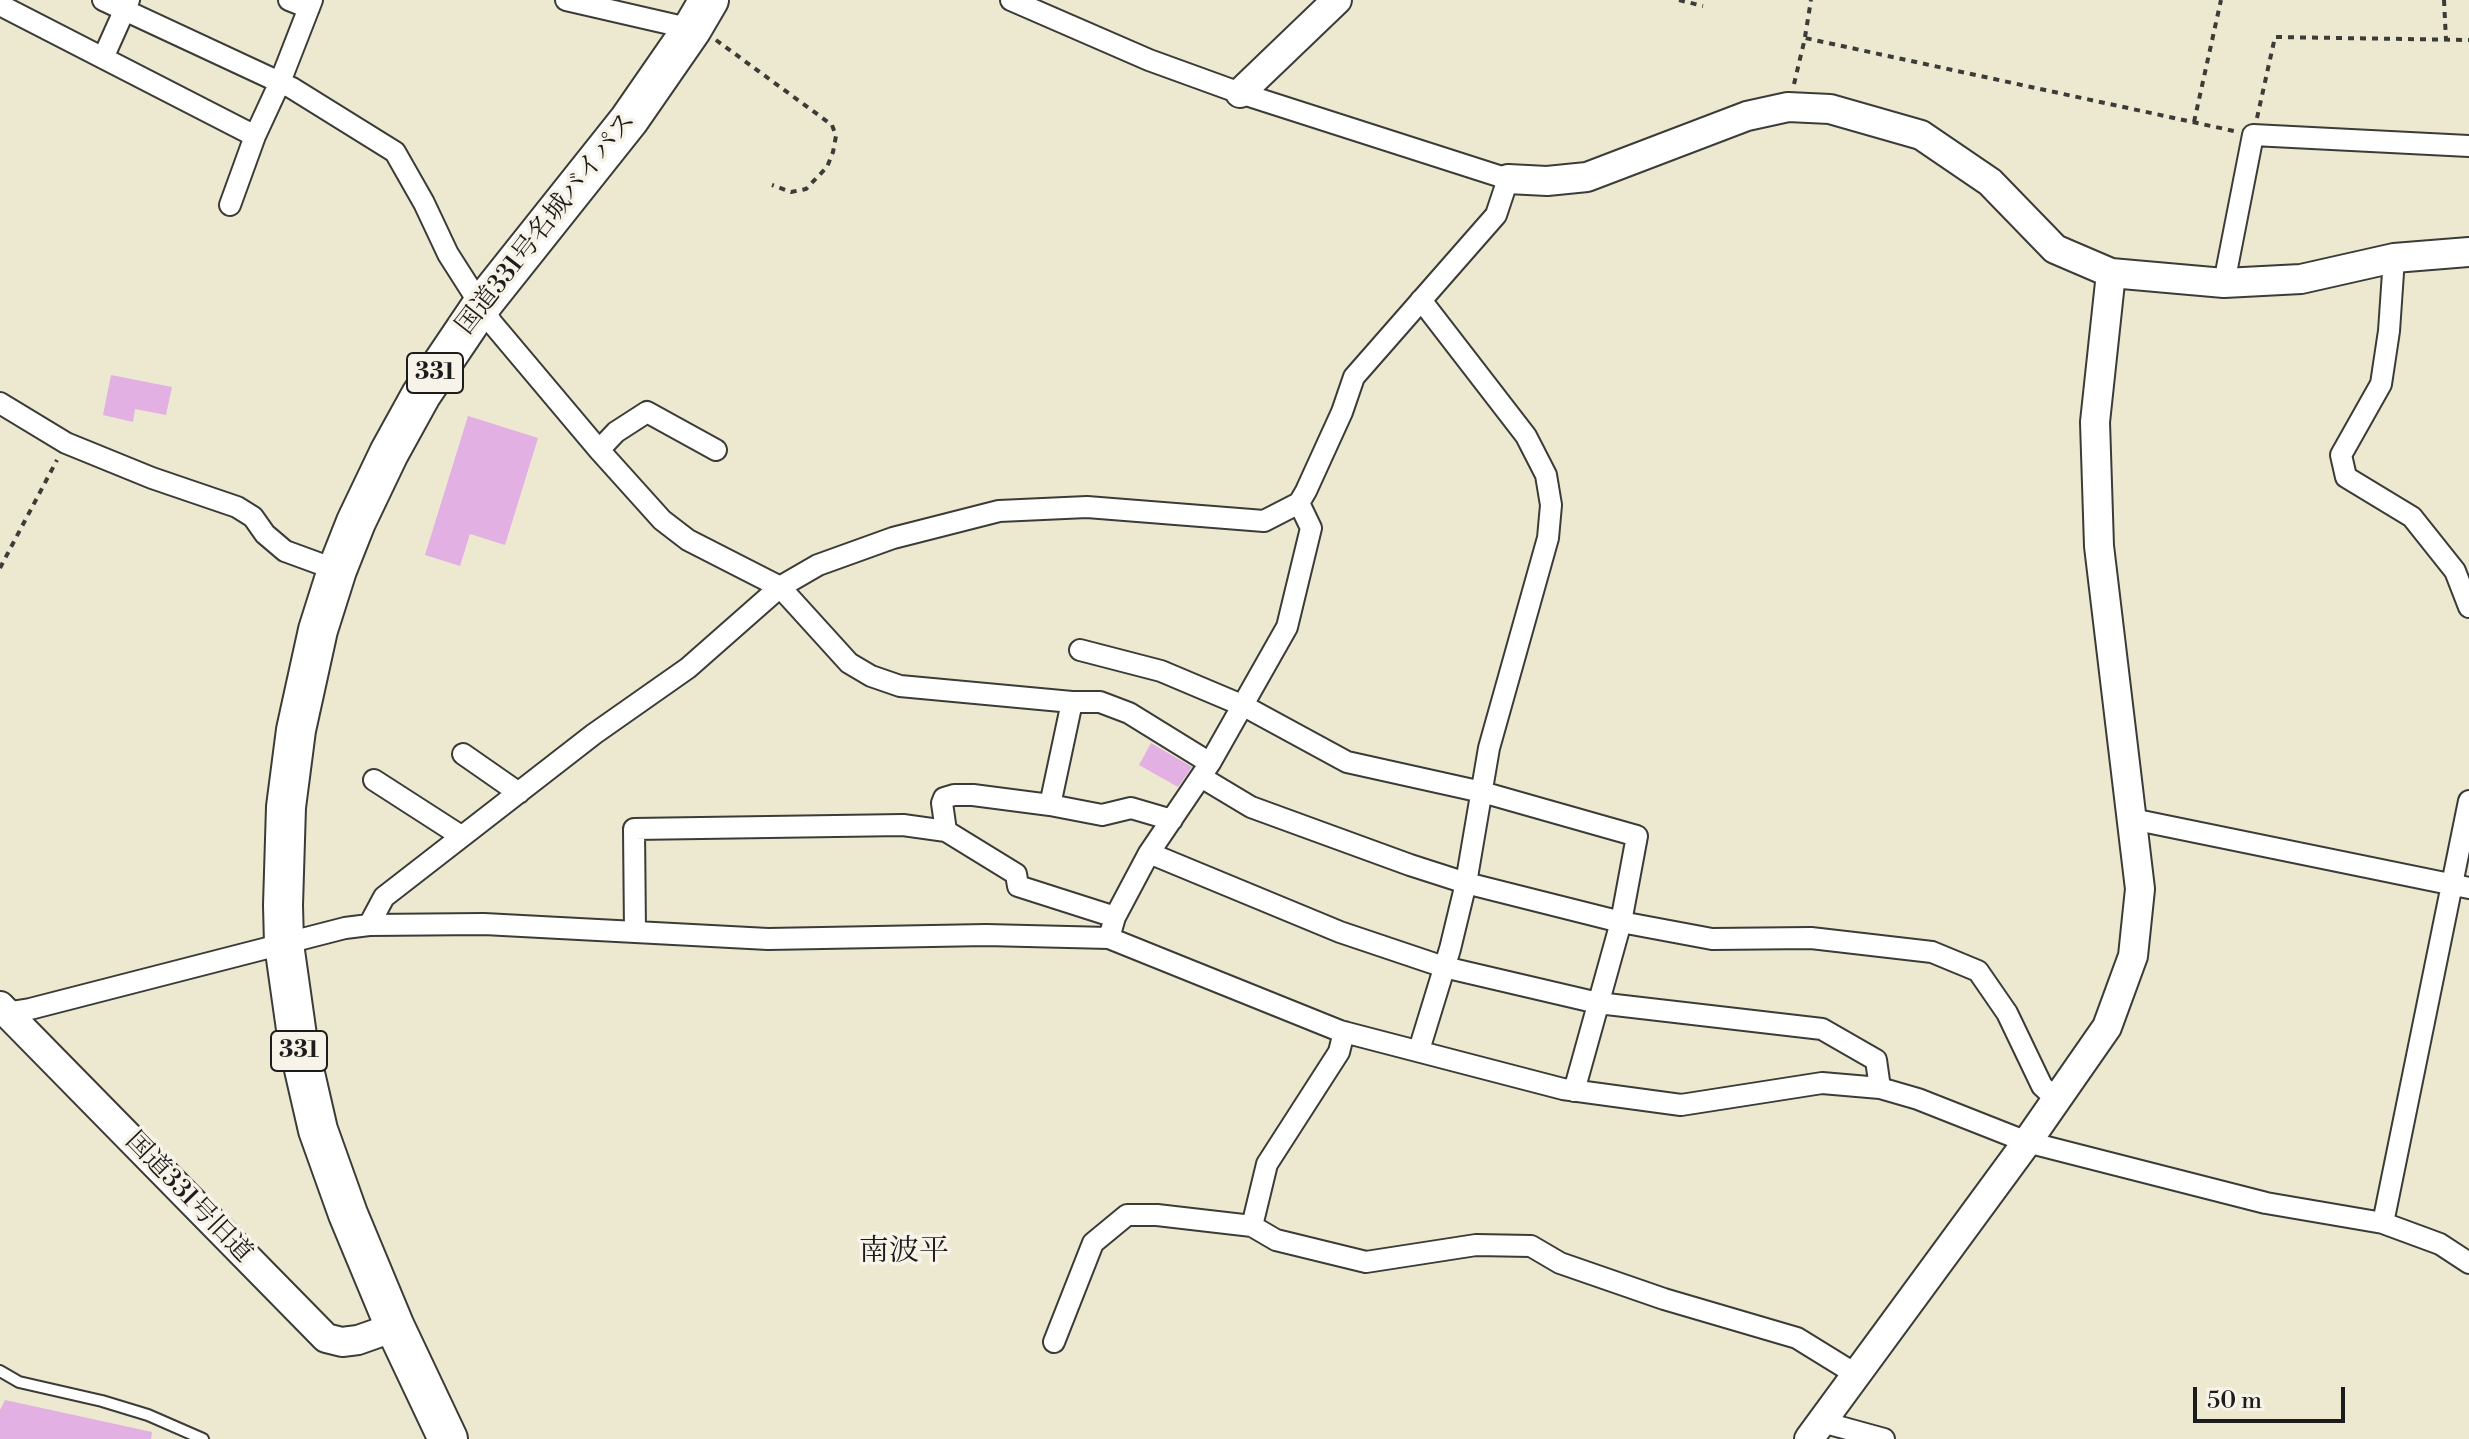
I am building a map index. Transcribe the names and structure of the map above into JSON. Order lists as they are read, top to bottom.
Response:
{
  "streets": {
    "highway": ["国道331号名城バイパス", "331"],
    "street": ["国道331号旧道"]
  },
  "crossings": [
    ["国道331号名城バイパス", "331"],
    ["国道331号名城バイパス", "国道331号旧道"],
    ["331", "国道331号旧道"]
  ],
  "districts": ["南波平"],
  "scale_bar": "50 m"
}
